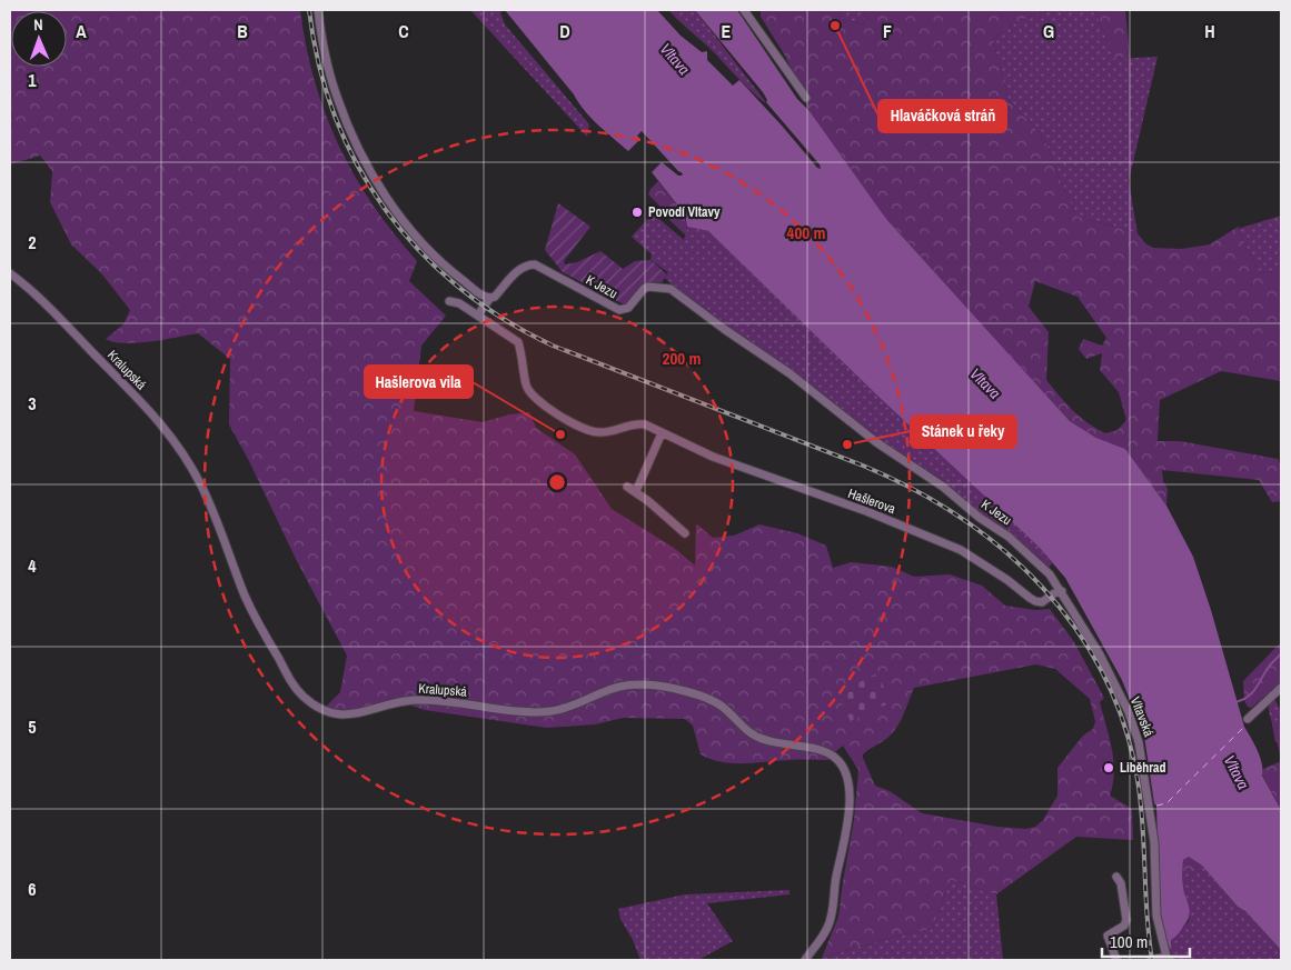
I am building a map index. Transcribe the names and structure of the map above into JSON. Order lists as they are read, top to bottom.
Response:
{
  "streets": {
    "street": [
      "K Jezu",
      "Kralupská",
      "Hašlerova",
      "Vltavská"
    ]
  },
  "crossings": [
    ["K Jezu", "Vltavská"],
    ["Hašlerova", "Vltavská"]
  ],
  "water": ["Vltava"],
  "places": [
    "Hlaváčková stráň",
    "Povodí Vltavy",
    "Hašlerova vila",
    "Stánek u řeky",
    "Liběhrad"
  ],
  "scale_bar": "100 m",
  "north": "top",
  "grid": {
    "columns": [
      "A",
      "B",
      "C",
      "D",
      "E",
      "F",
      "G",
      "H"
    ],
    "rows": [
      "1",
      "2",
      "3",
      "4",
      "5",
      "6"
    ]
  },
  "rings": ["400 m", "200 m"]
}
